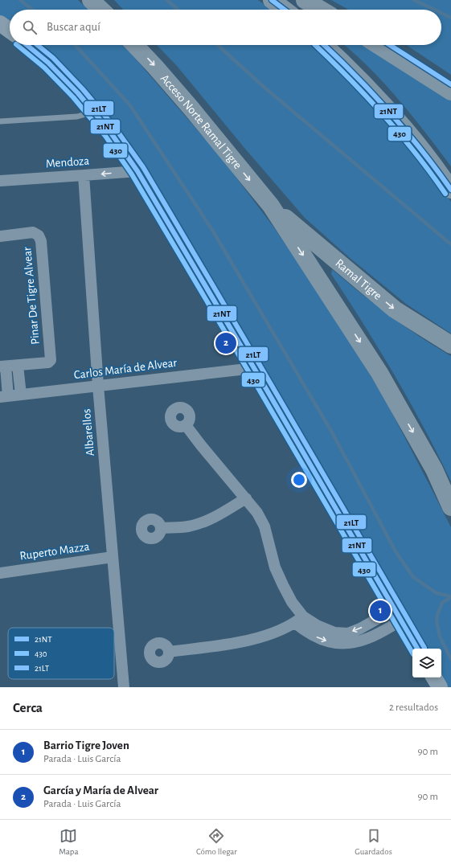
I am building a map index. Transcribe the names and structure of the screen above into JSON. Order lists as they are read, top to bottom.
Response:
{
  "streets": {
    "highway": ["Acceso Norte Ramal Tigre", "Ramal Tigre"],
    "street": [
      "Mendoza",
      "Pinar De Tigre Alvear",
      "Carlos María de Alvear",
      "Albarellos",
      "Ruperto Mazza"
    ]
  },
  "crossings": [
    ["Acceso Norte Ramal Tigre", "Ramal Tigre"],
    ["Mendoza", "Albarellos"],
    ["Pinar De Tigre Alvear", "Carlos María de Alvear"],
    ["Carlos María de Alvear", "Albarellos"],
    ["Albarellos", "Ruperto Mazza"]
  ],
  "one_way": ["Mendoza"],
  "lines": ["transit line 21NT", "transit line 430", "transit line 21LT"],
  "legend": ["21NT", "430", "21LT"],
  "page": {
    "search": "Buscar aquí",
    "pins": ["2", "1"],
    "heading": ["Cerca", "2 resultados"],
    "list": [
      {
        "mark": "1",
        "name": "Barrio Tigre Joven",
        "note": "Parada · Luis García",
        "value": "90 m"
      },
      {
        "mark": "2",
        "name": "García y María de Alvear",
        "note": "Parada · Luis García",
        "value": "90 m"
      }
    ],
    "nav": ["Mapa", "Cómo llegar", "Guardados"]
  }
}
